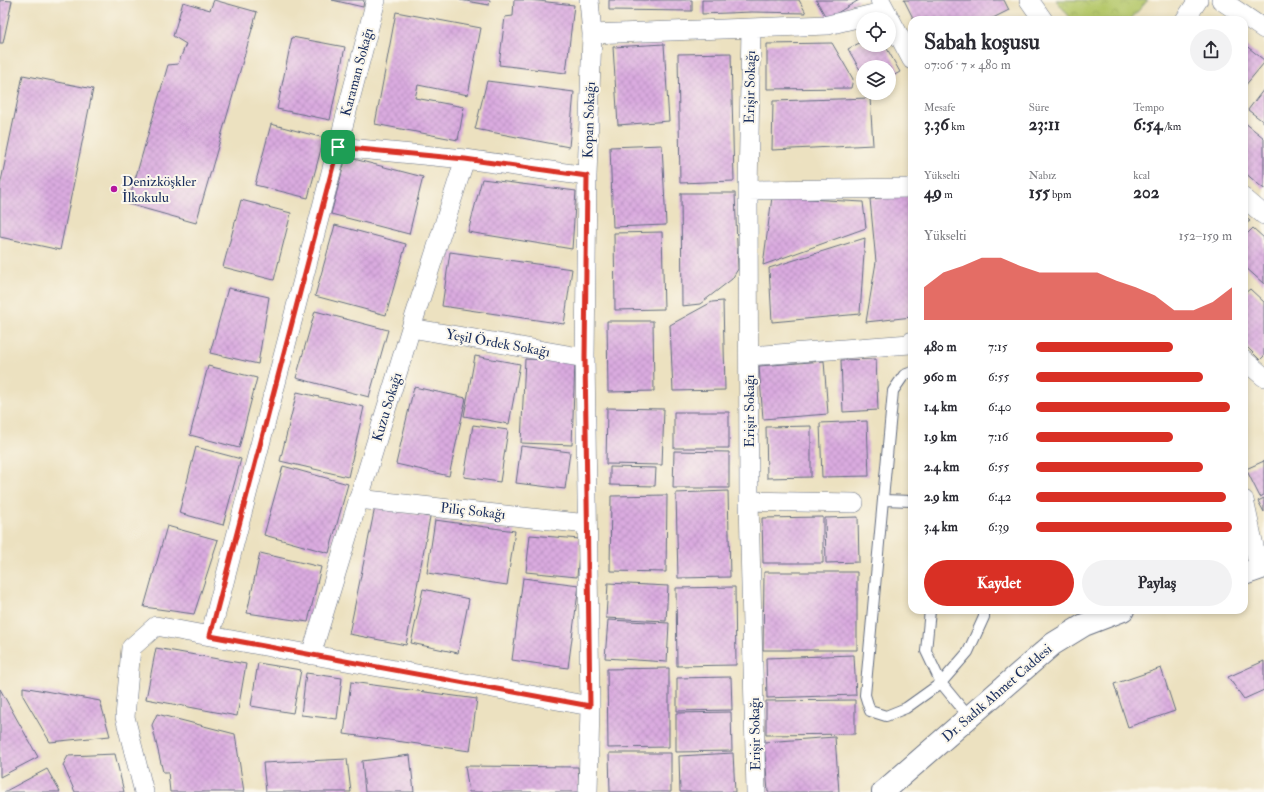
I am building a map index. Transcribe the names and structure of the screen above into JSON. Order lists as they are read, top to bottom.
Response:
{
  "streets": {
    "main road": ["Dr. Sadık Ahmet Caddesi"],
    "street": [
      "Karaman Sokağı",
      "Erişir Sokağı",
      "Kopan Sokağı",
      "Yeşil Ördek Sokağı",
      "Kuzu Sokağı",
      "Piliç Sokağı"
    ]
  },
  "crossings": [
    ["Kopan Sokağı", "Yeşil Ördek Sokağı"],
    ["Kopan Sokağı", "Piliç Sokağı"],
    ["Yeşil Ördek Sokağı", "Kuzu Sokağı"],
    ["Kuzu Sokağı", "Piliç Sokağı"]
  ],
  "places": ["Denizköşkler İlkokulu"],
  "page": {
    "heading": ["Sabah koşusu", "07:06 · 7 × 480 m"],
    "stats": [
      ["Mesafe", "3.36 km"],
      ["Süre", "23:11"],
      ["Tempo", "6:54 /km"],
      ["Yükselti", "49 m"],
      ["Nabız", "155 bpm"],
      ["kcal", "202"]
    ],
    "chart": ["Yükselti", "152–159 m"],
    "list": [
      {
        "name": "480 m",
        "note": "7:15"
      },
      {
        "name": "960 m",
        "note": "6:55"
      },
      {
        "name": "1.4 km",
        "note": "6:40"
      },
      {
        "name": "1.9 km",
        "note": "7:16"
      },
      {
        "name": "2.4 km",
        "note": "6:55"
      },
      {
        "name": "2.9 km",
        "note": "6:42"
      },
      {
        "name": "3.4 km",
        "note": "6:39"
      }
    ],
    "buttons": ["Kaydet", "Paylaş"]
  }
}
